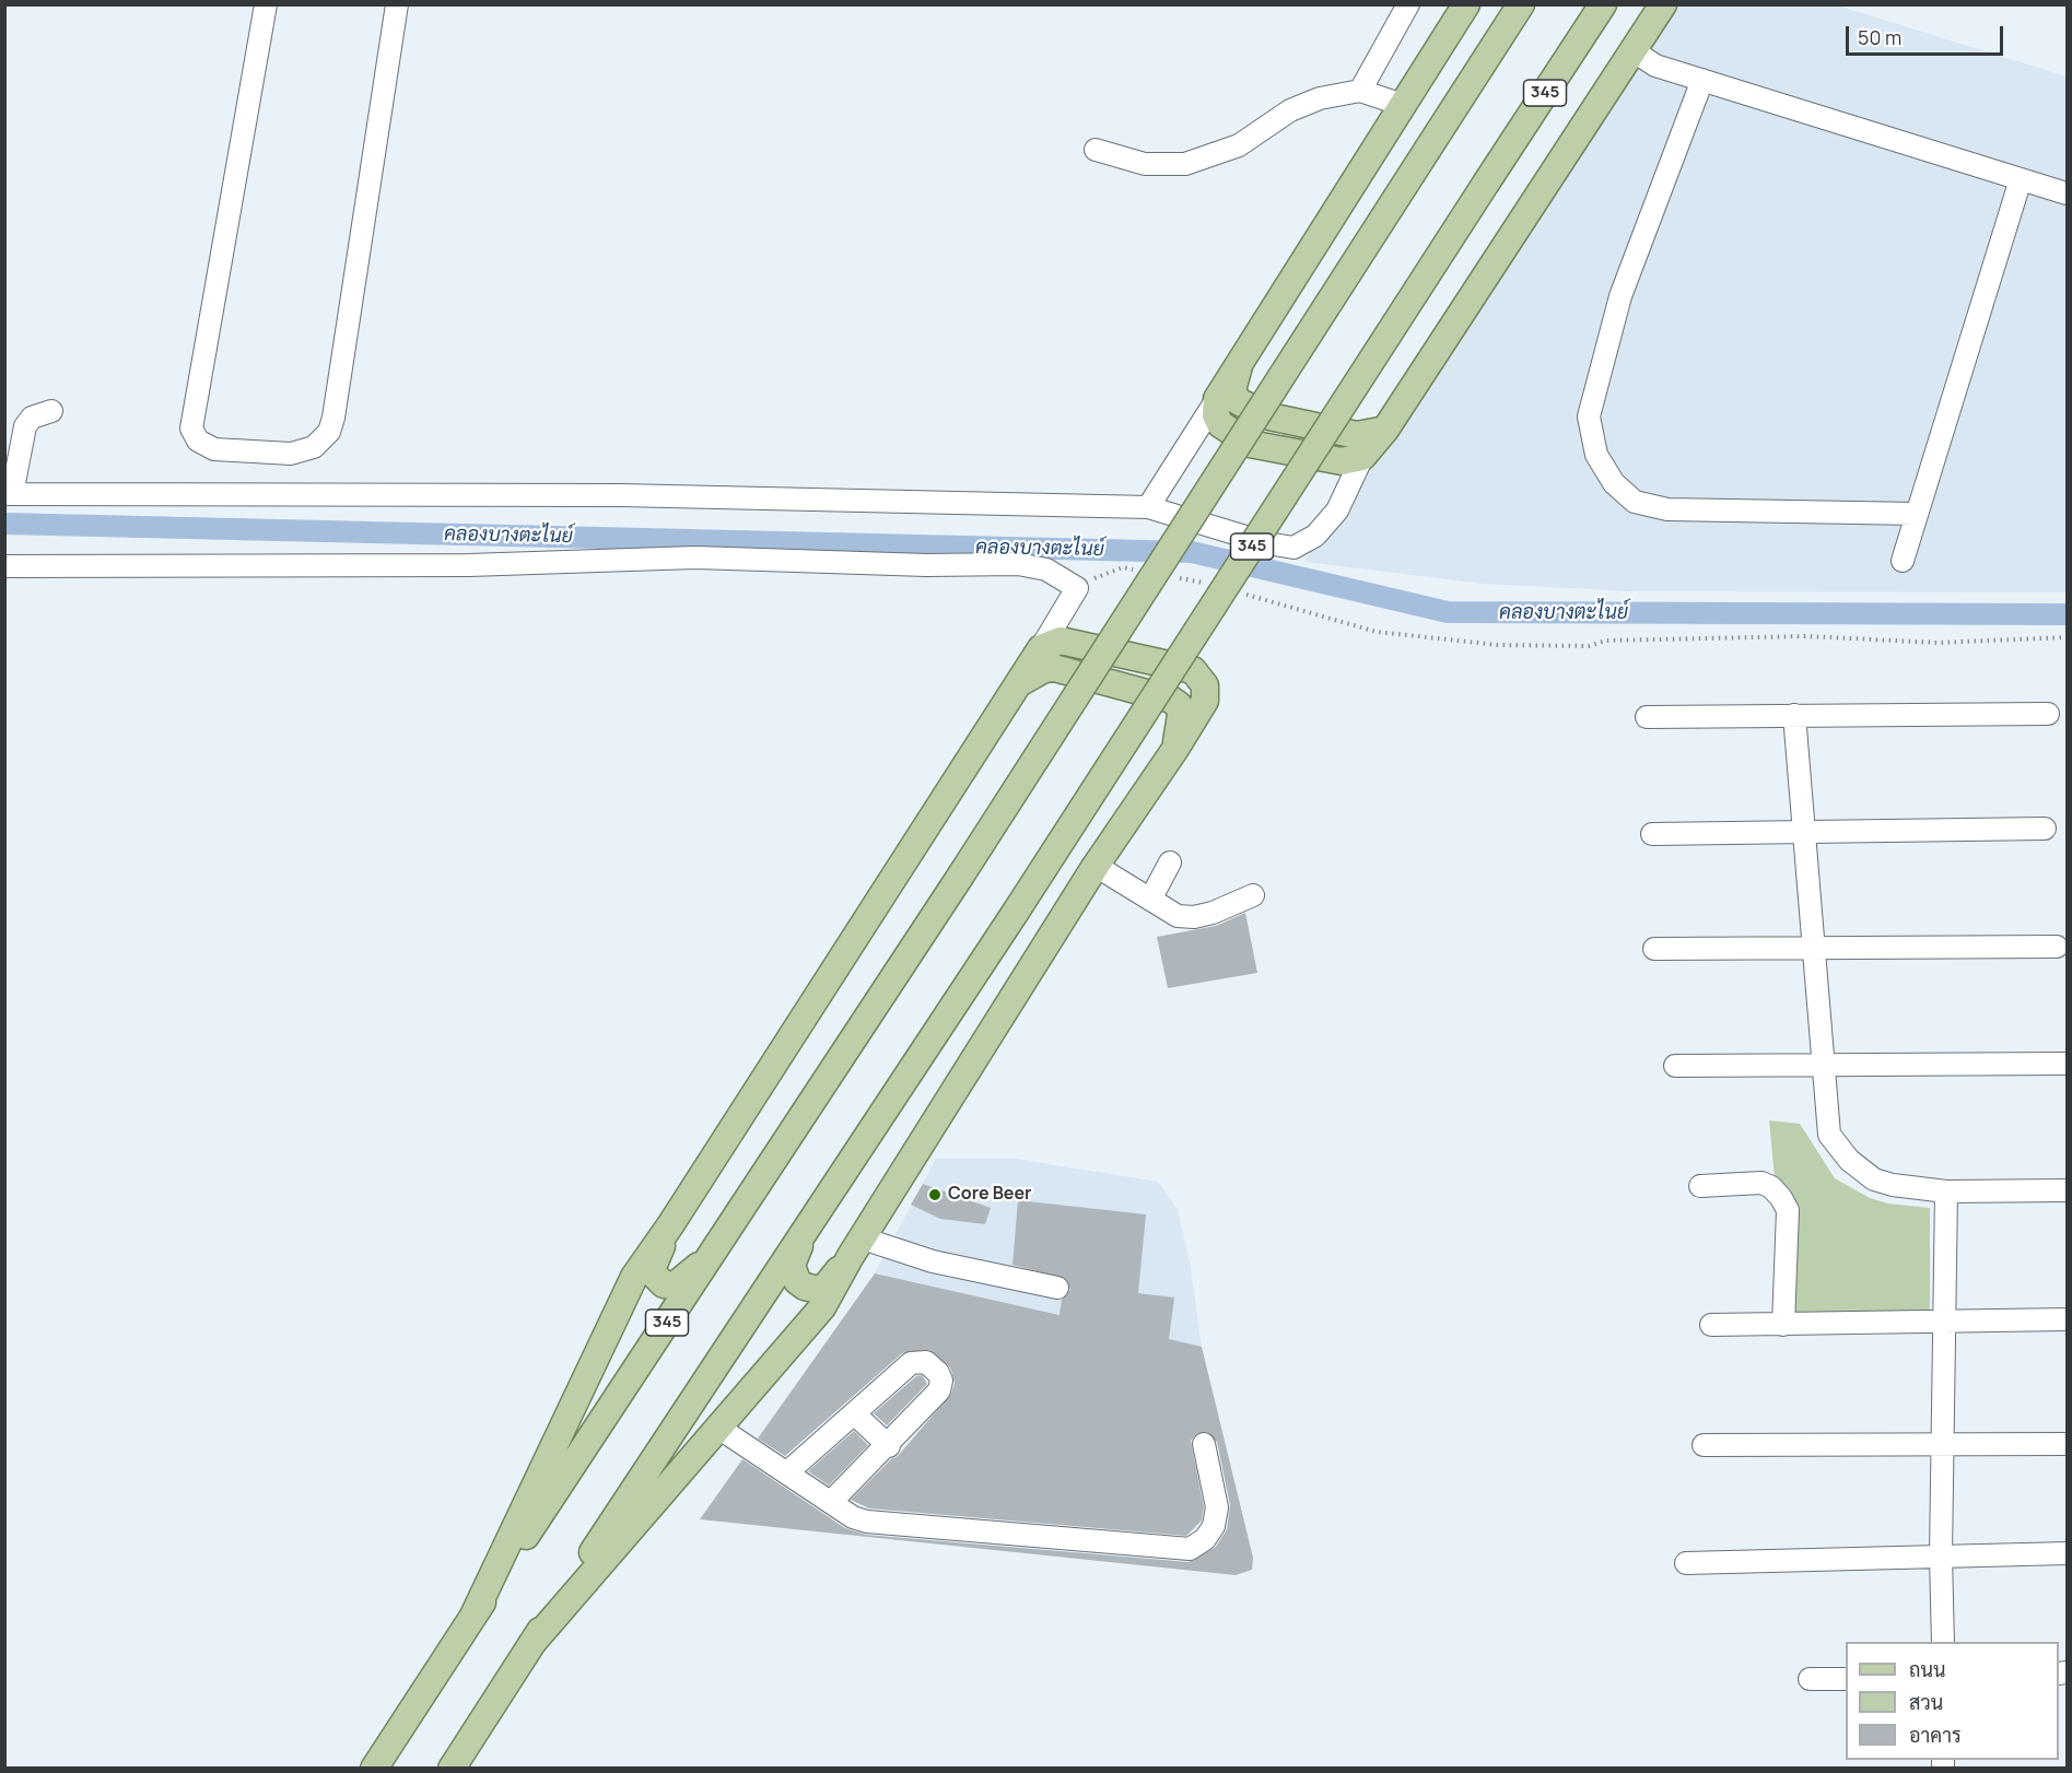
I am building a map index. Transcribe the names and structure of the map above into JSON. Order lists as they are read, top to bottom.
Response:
{
  "streets": {
    "main road": ["345"]
  },
  "water": ["คลองบางตะไนย์"],
  "places": ["Core Beer"],
  "legend": ["ถนน", "สวน", "อาคาร"],
  "scale_bar": "50 m"
}
